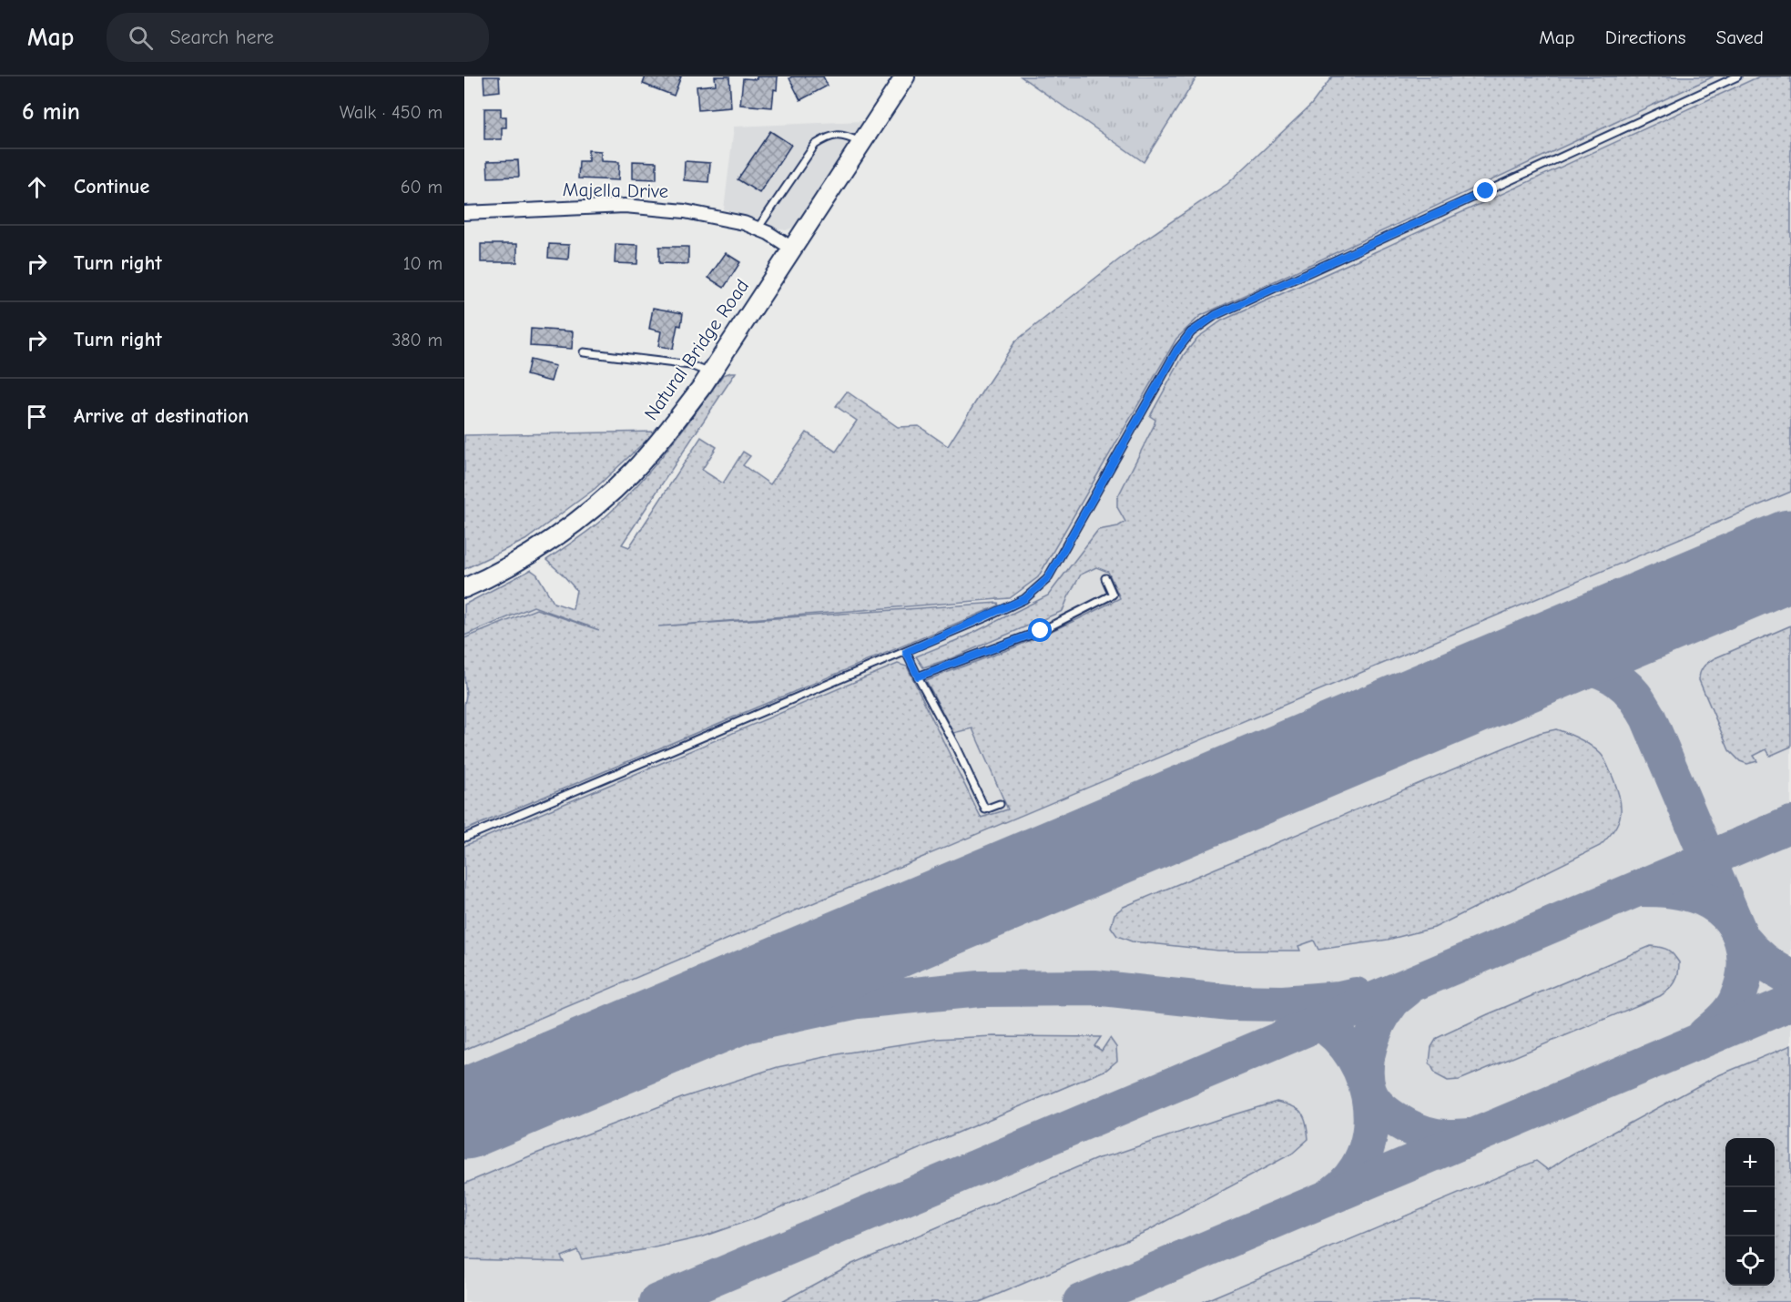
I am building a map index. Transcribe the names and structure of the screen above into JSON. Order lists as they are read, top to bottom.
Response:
{
  "streets": {
    "main road": ["Natural Bridge Road"],
    "street": ["Majella Drive"]
  },
  "crossings": [
    ["Majella Drive", "Natural Bridge Road"]
  ],
  "page": {
    "header": "Map",
    "search": "Search here",
    "nav": ["Map", "Directions", "Saved"],
    "heading": ["6 min", "Walk · 450 m"],
    "list": [
      ["Continue", "60 m"],
      ["Turn right", "10 m"],
      ["Turn right", "380 m"],
      "Arrive at destination"
    ],
    "map_buttons": ["+", "−"]
  }
}
